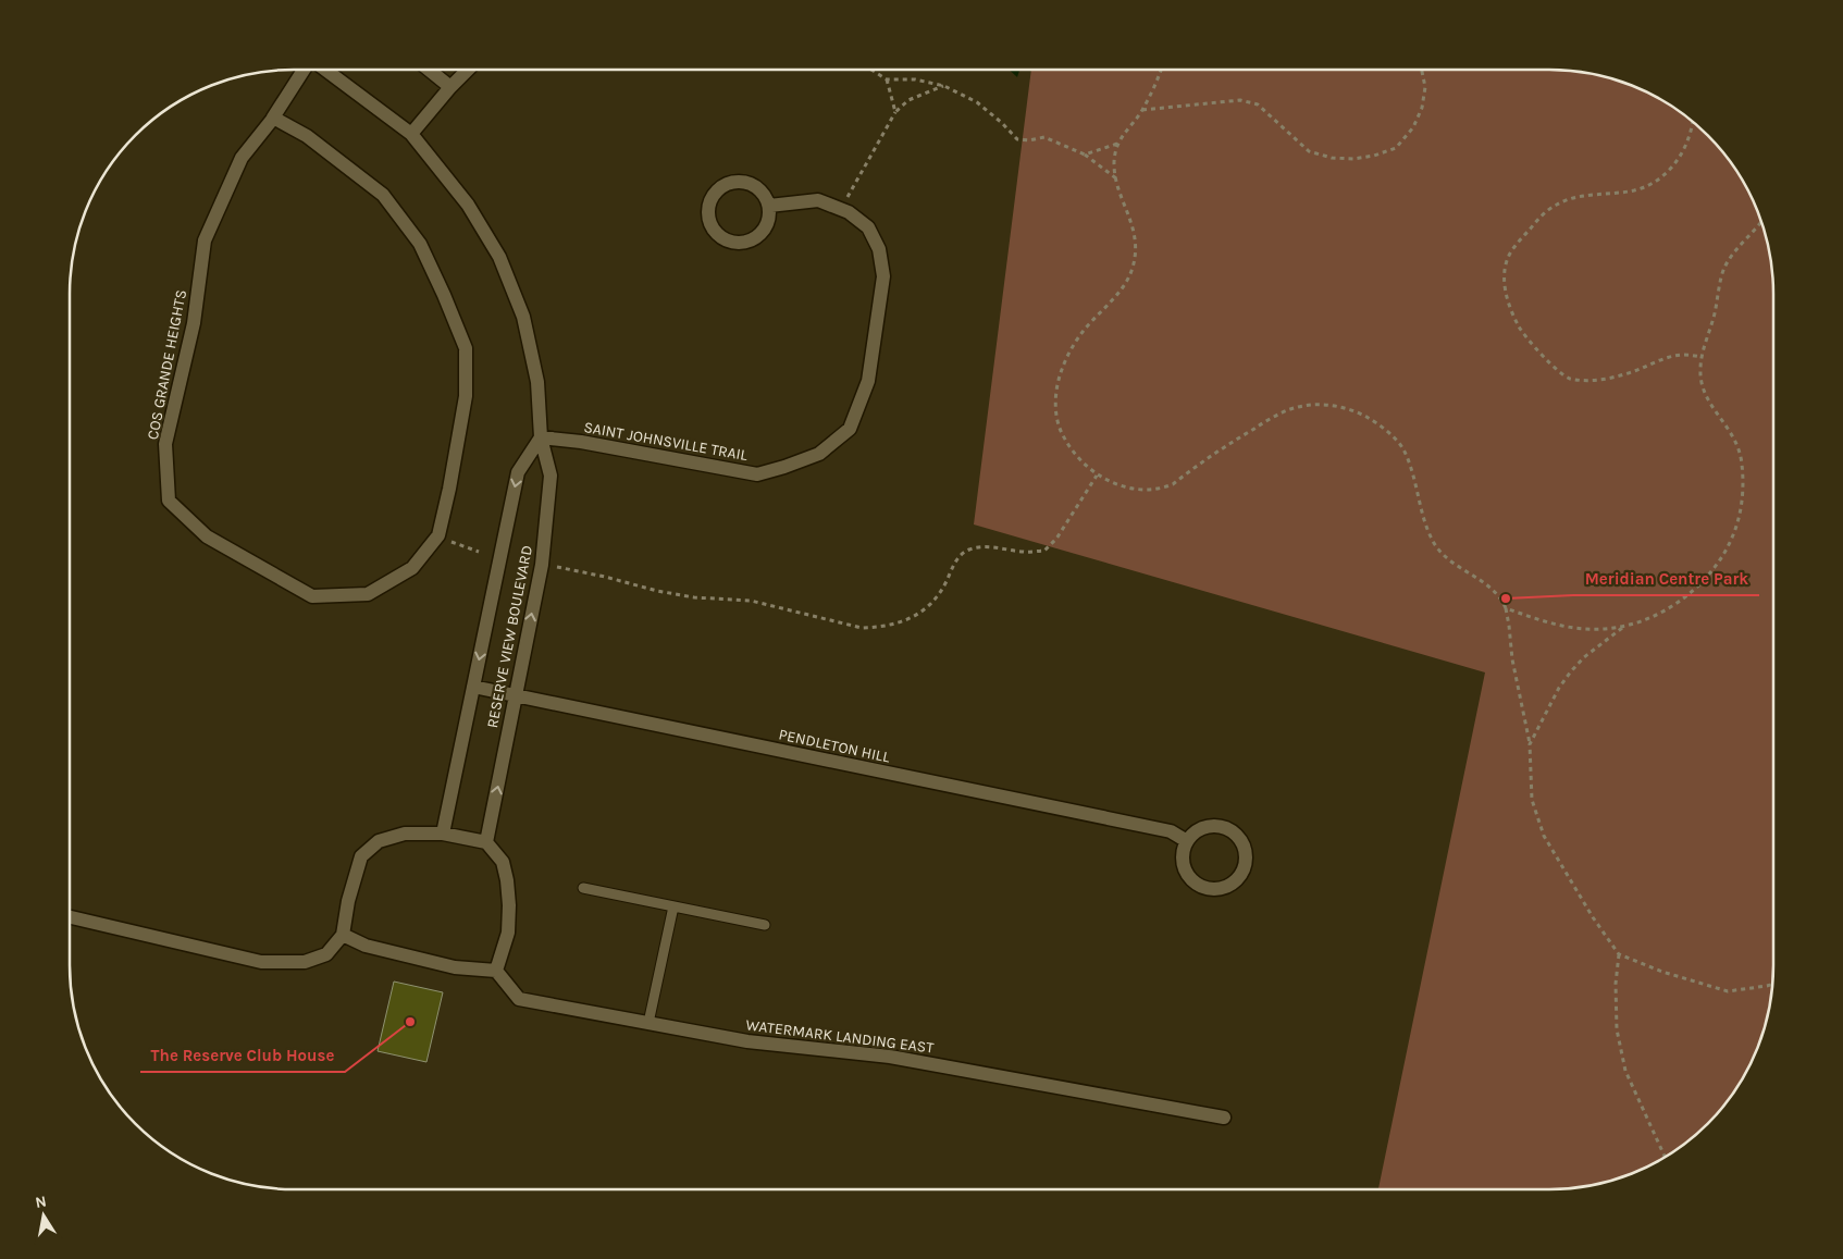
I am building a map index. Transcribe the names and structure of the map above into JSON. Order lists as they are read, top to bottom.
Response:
{
  "streets": {
    "street": [
      "COS GRANDE HEIGHTS",
      "SAINT JOHNSVILLE TRAIL",
      "RESERVE VIEW BOULEVARD",
      "PENDLETON HILL",
      "WATERMARK LANDING EAST"
    ]
  },
  "crossings": [
    ["SAINT JOHNSVILLE TRAIL", "RESERVE VIEW BOULEVARD"],
    ["RESERVE VIEW BOULEVARD", "PENDLETON HILL"],
    ["RESERVE VIEW BOULEVARD", "WATERMARK LANDING EAST"]
  ],
  "places": ["Meridian Centre Park", "The Reserve Club House"],
  "north": "top"
}
